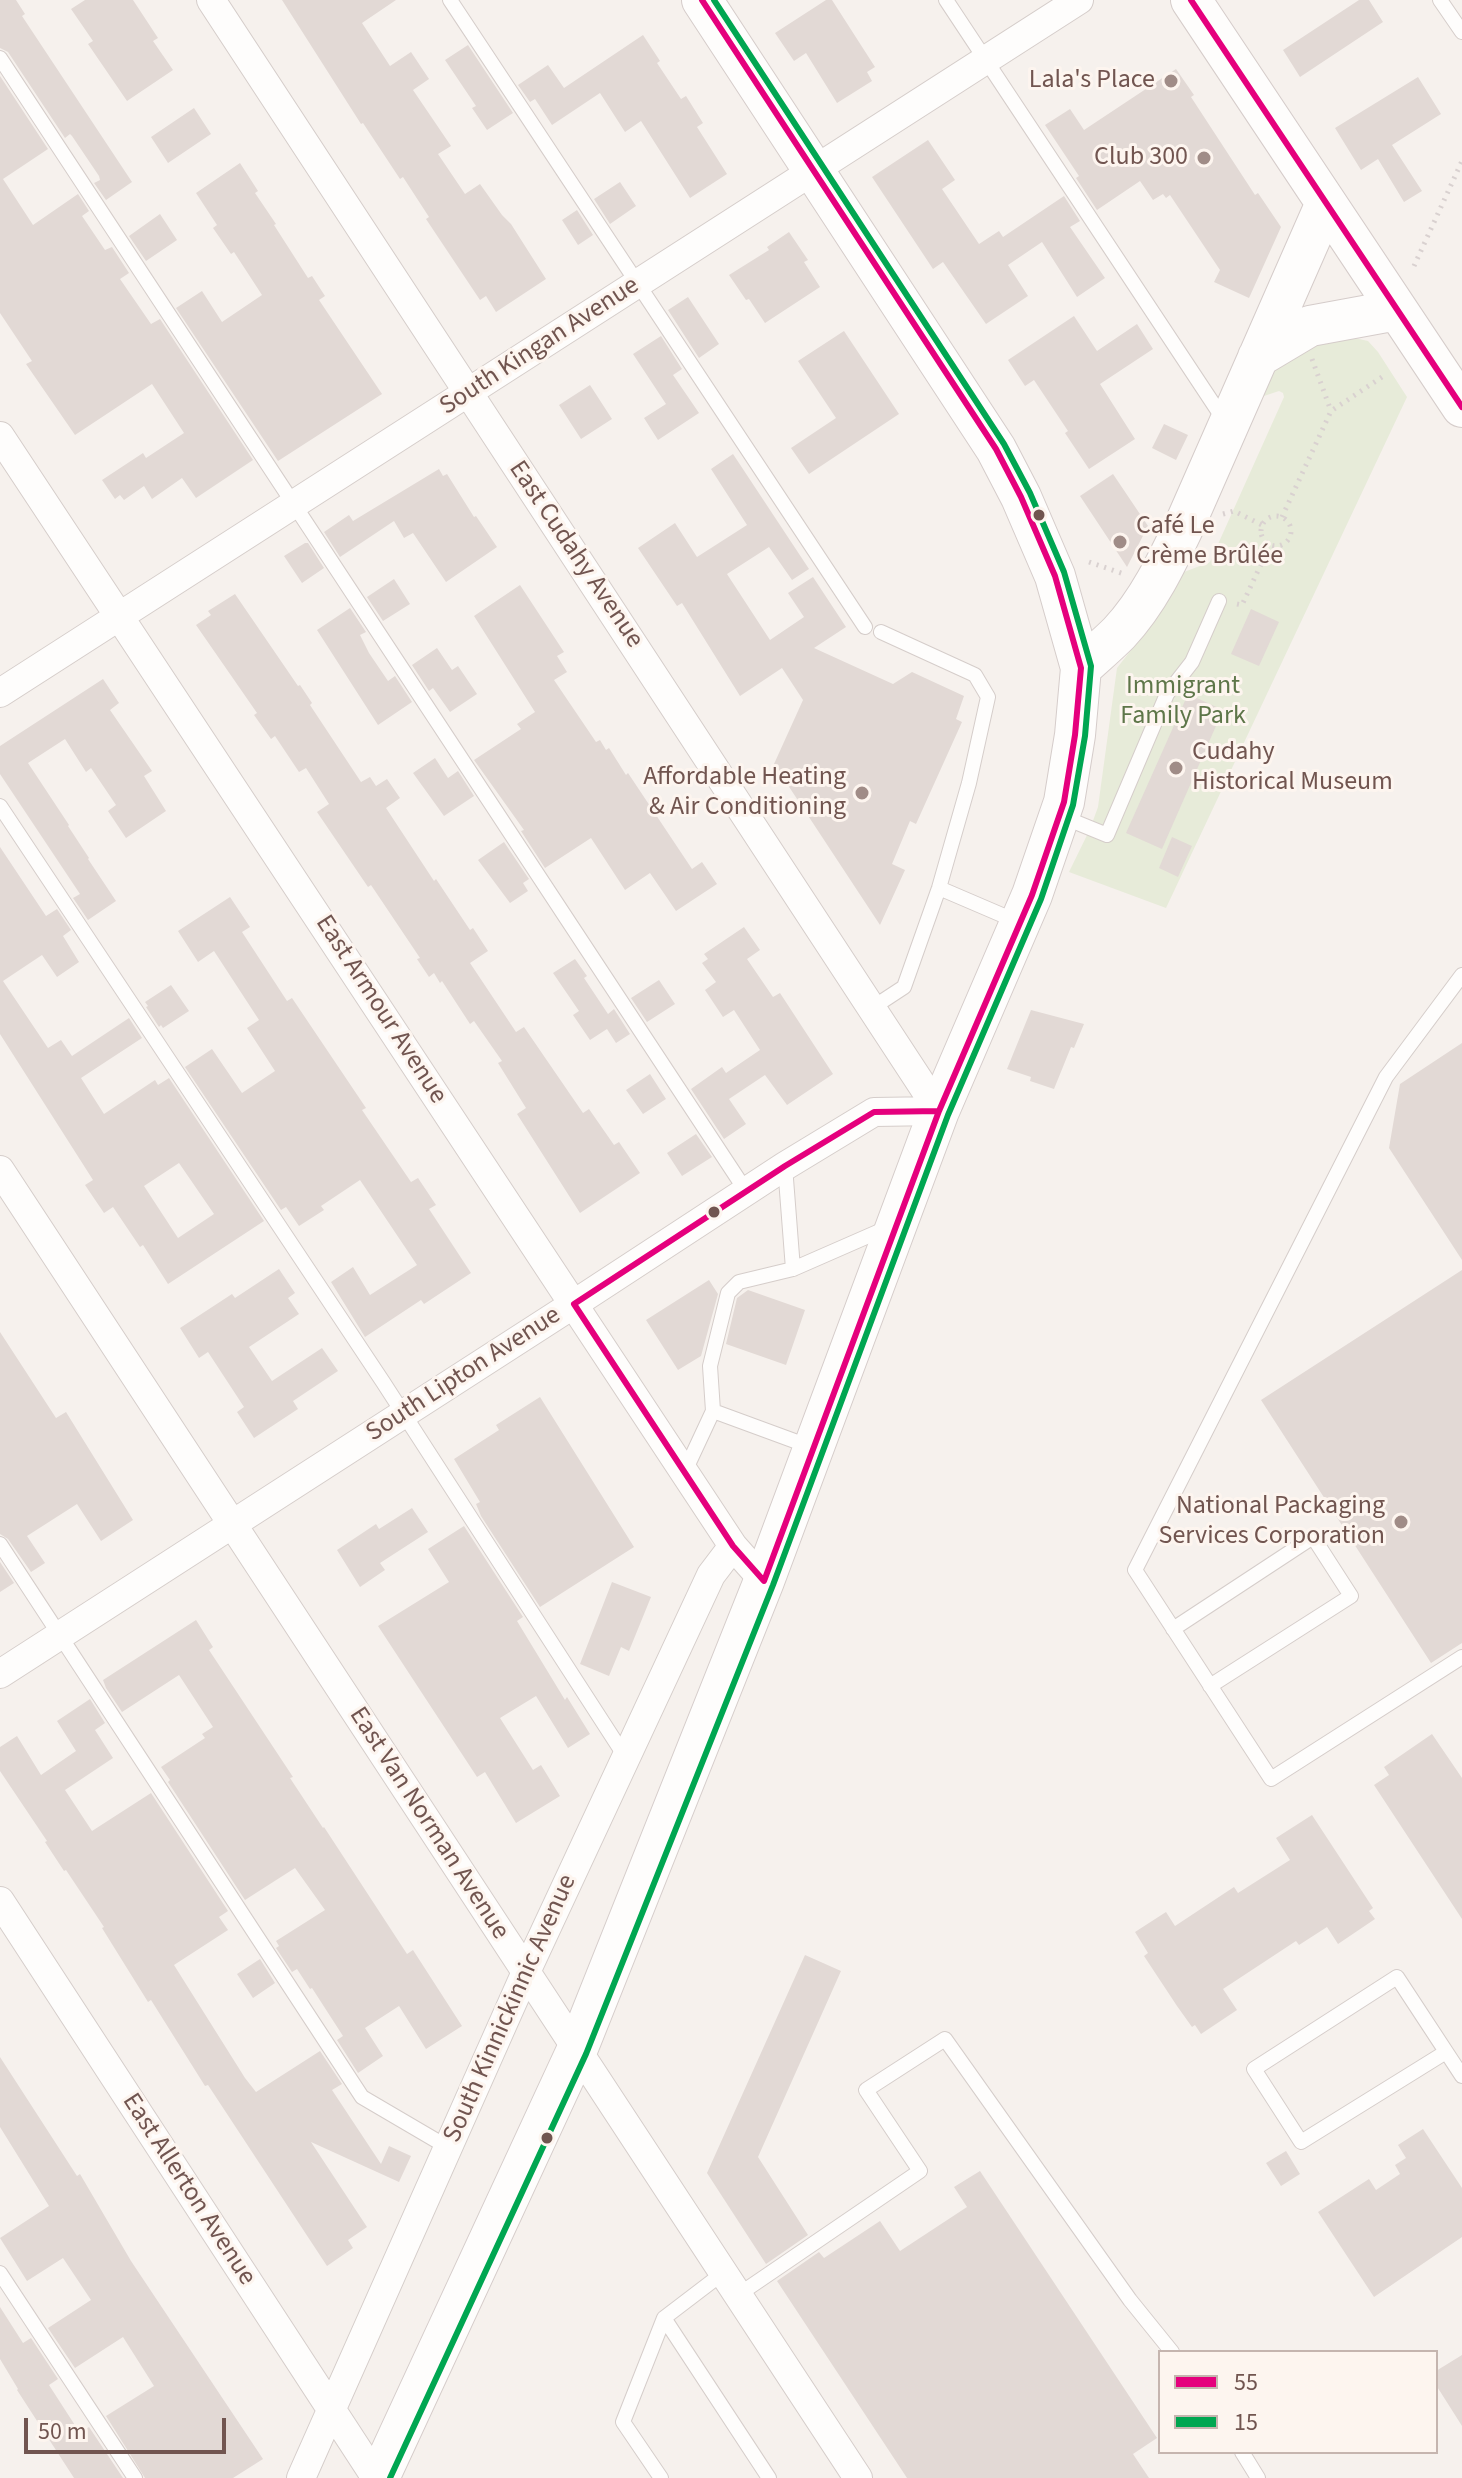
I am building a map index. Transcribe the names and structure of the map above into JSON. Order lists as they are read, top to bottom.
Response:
{
  "streets": {
    "street": [
      "South Kingan Avenue",
      "East Cudahy Avenue",
      "East Armour Avenue",
      "South Lipton Avenue",
      "East Van Norman Avenue",
      "South Kinnickinnic Avenue",
      "East Allerton Avenue"
    ]
  },
  "crossings": [
    ["South Kingan Avenue", "East Cudahy Avenue"],
    ["South Kingan Avenue", "East Armour Avenue"],
    ["East Cudahy Avenue", "South Lipton Avenue"],
    ["East Armour Avenue", "South Lipton Avenue"],
    ["East Armour Avenue", "South Kinnickinnic Avenue"],
    ["South Lipton Avenue", "East Van Norman Avenue"],
    ["East Van Norman Avenue", "South Kinnickinnic Avenue"],
    ["South Kinnickinnic Avenue", "East Allerton Avenue"]
  ],
  "parks": ["Immigrant Family Park"],
  "places": [
    "Lala's Place",
    "Club 300",
    "Café Le Crème Brûlée",
    "Cudahy Historical Museum",
    "Affordable Heating & Air Conditioning",
    "National Packaging Services Corporation"
  ],
  "lines": ["transit line 55", "transit line 15"],
  "legend": ["55", "15"],
  "scale_bar": "50 m"
}
